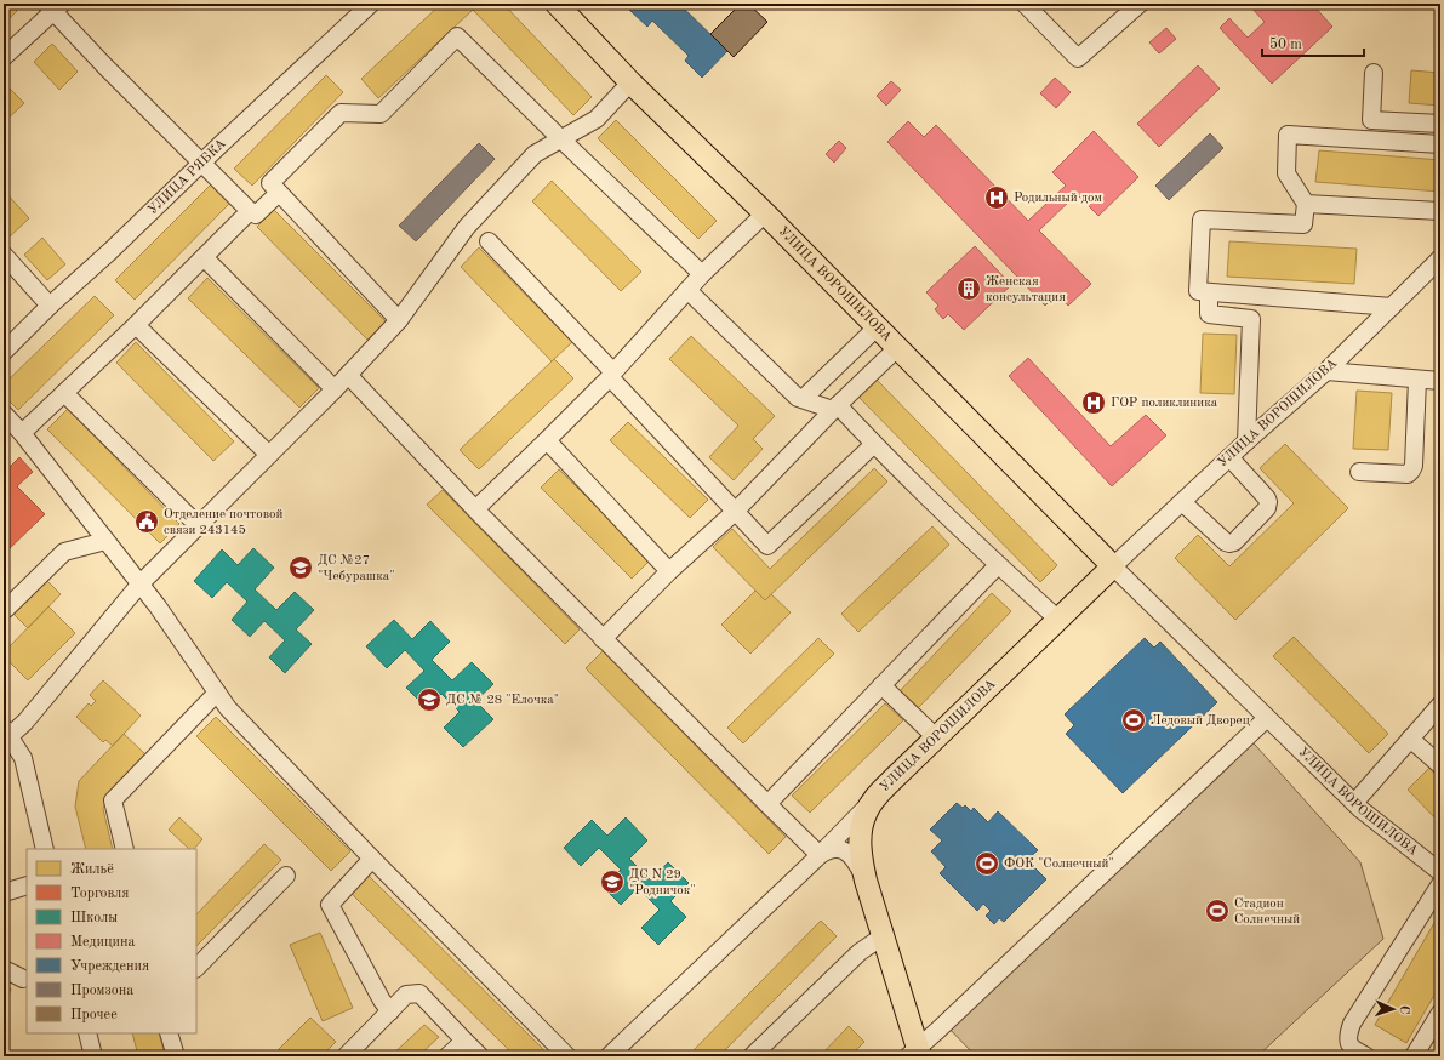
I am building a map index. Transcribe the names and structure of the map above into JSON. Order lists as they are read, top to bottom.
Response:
{
  "streets": {
    "main road": ["УЛИЦА ВОРОШИЛОВА"],
    "street": ["УЛИЦА РЯБКА"]
  },
  "places": {
    "hospital": ["Родильный дом", "ГОР поликлиника"],
    "building": ["Женская консультация"],
    "public building": ["Отделение почтовой связи 243145"],
    "school or university": ["ДС №27 \"Чебурашка\"", "ДС № 28 \"Елочка\"", "ДС N 29 \"Родничок\""],
    "sports": ["Ледовый Дворец", "ФОК \"Солнечный\"", "Стадион Солнечный"]
  },
  "legend": [
    "Жильё",
    "Торговля",
    "Школы",
    "Медицина",
    "Учреждения",
    "Промзона",
    "Прочее"
  ],
  "scale_bar": "50 m",
  "north": "right"
}
